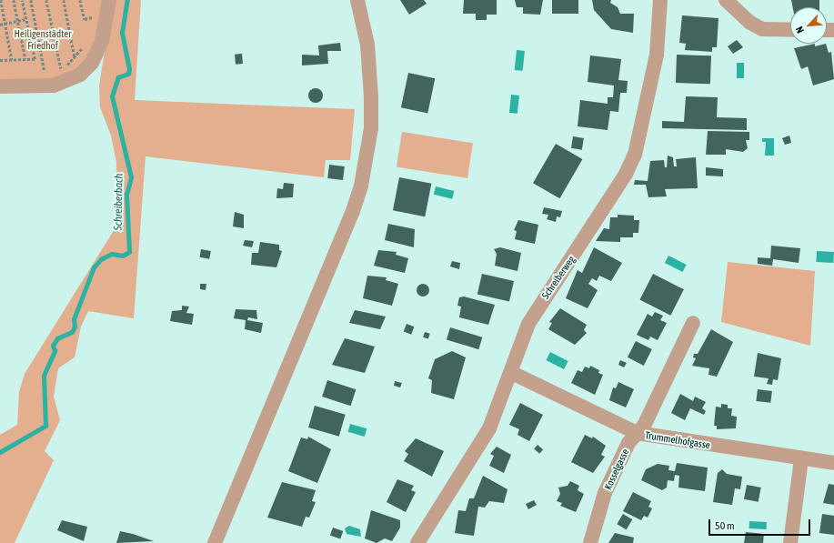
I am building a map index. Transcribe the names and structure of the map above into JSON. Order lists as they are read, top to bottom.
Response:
{
  "streets": {
    "street": ["Schreiberweg", "Trummelhofgasse", "Kosselgasse"]
  },
  "crossings": [
    ["Schreiberweg", "Trummelhofgasse"],
    ["Trummelhofgasse", "Kosselgasse"]
  ],
  "water": ["Schreiberbach"],
  "parks": ["Heiligenstädter Friedhof"],
  "scale_bar": "50 m",
  "north": "bottom left"
}
